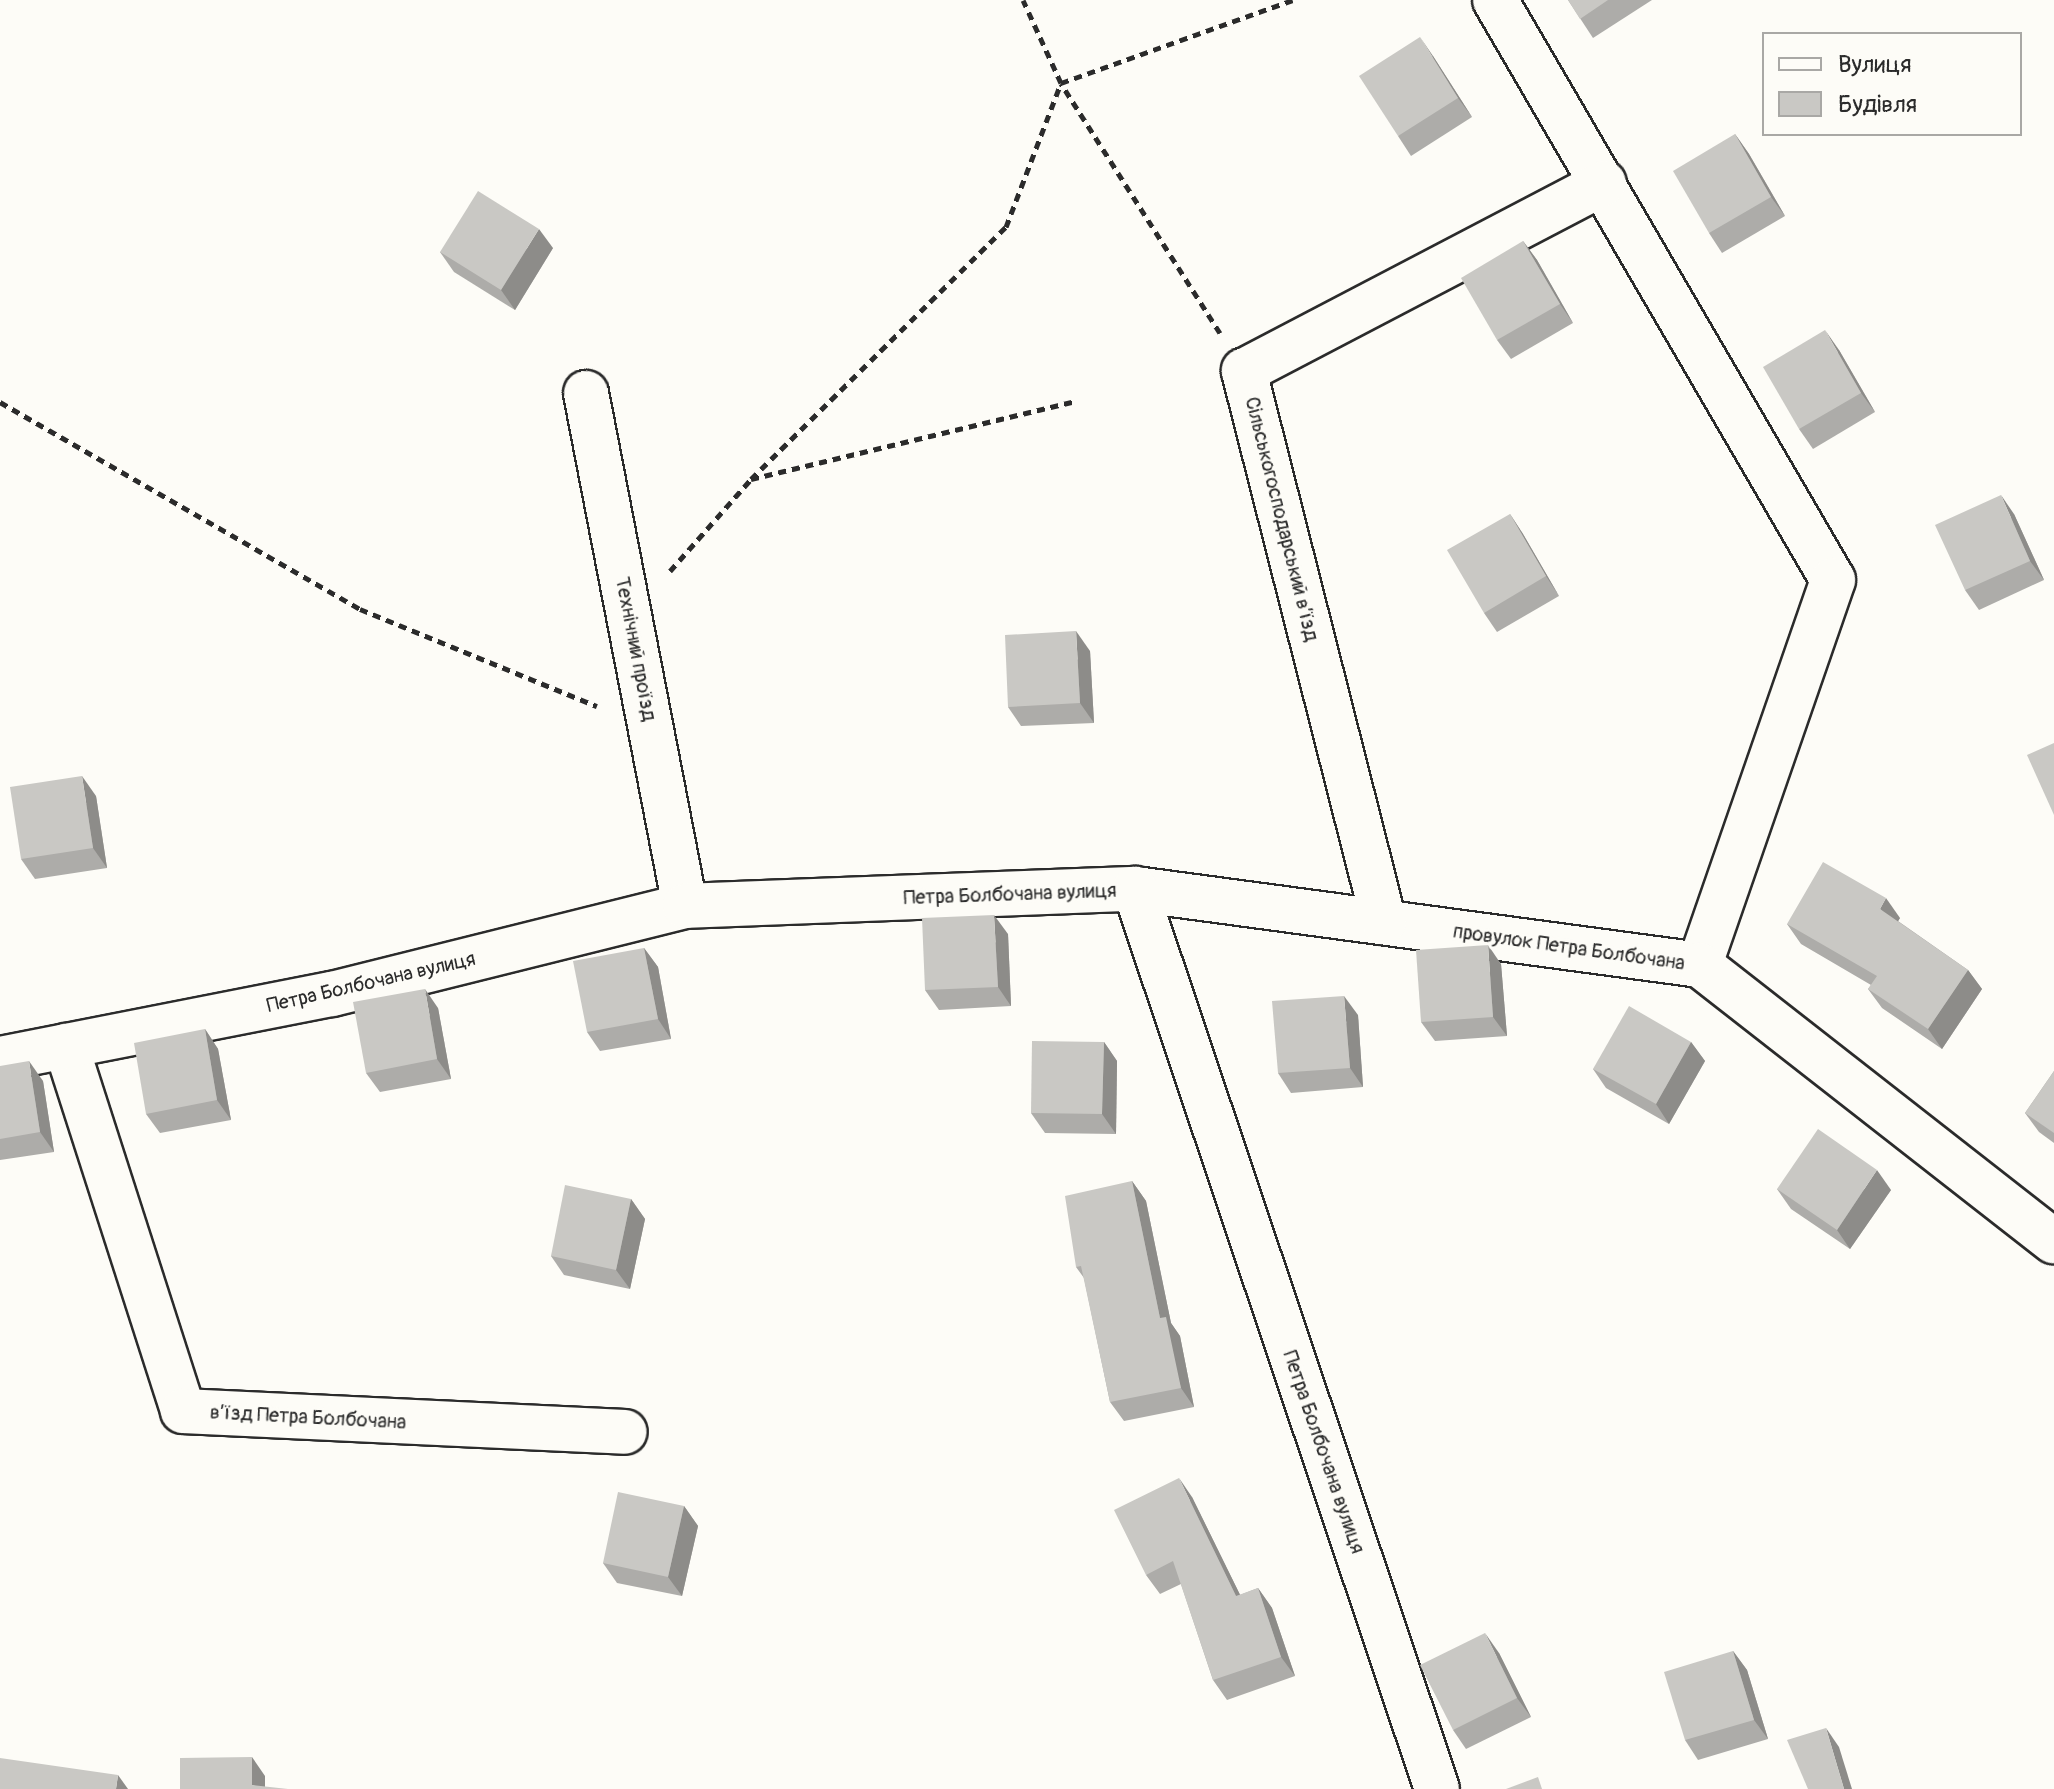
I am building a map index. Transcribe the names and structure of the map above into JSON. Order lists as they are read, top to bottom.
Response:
{
  "streets": {
    "street": [
      "Сільськогосподарський в’їзд",
      "Технічний проїзд",
      "Петра Болбочана вулиця",
      "провулок Петра Болбочана",
      "в’їзд Петра Болбочана"
    ]
  },
  "crossings": [
    ["Сільськогосподарський в’їзд", "провулок Петра Болбочана"],
    ["Технічний проїзд", "Петра Болбочана вулиця"],
    ["Петра Болбочана вулиця", "провулок Петра Болбочана"],
    ["Петра Болбочана вулиця", "в’їзд Петра Болбочана"]
  ],
  "legend": ["Вулиця", "Будівля"]
}
